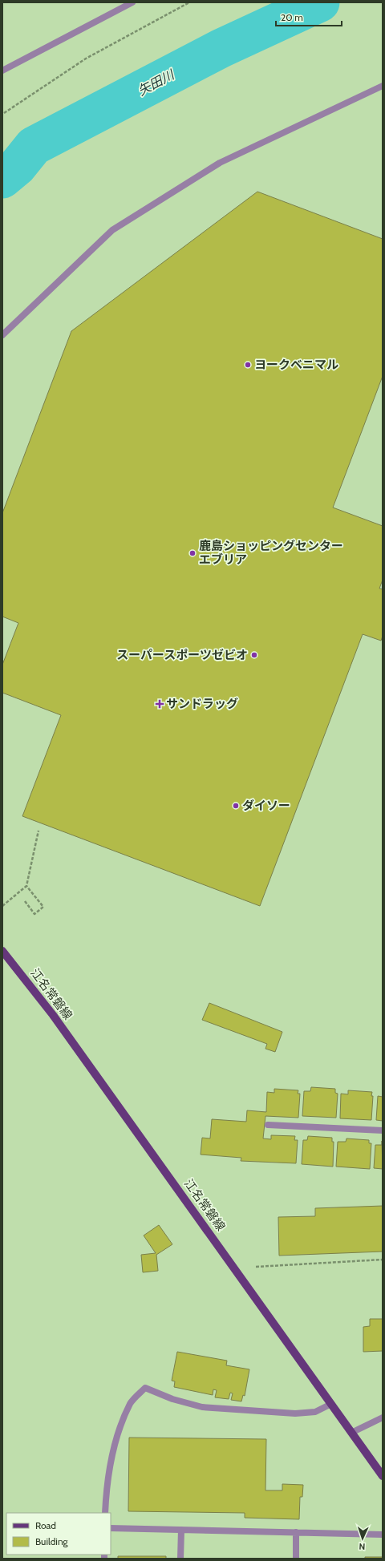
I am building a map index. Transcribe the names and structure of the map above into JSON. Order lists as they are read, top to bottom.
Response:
{
  "streets": {
    "main road": ["江名常磐線"]
  },
  "water": ["矢田川"],
  "places": {
    "other": [
      "ヨークベニマル",
      "鹿島ショッピングセンター エブリア",
      "スーパースポーツゼビオ",
      "ダイソー"
    ],
    "health": ["サンドラッグ"]
  },
  "legend": ["Road", "Building"],
  "scale_bar": "20 m",
  "north": "bottom"
}
